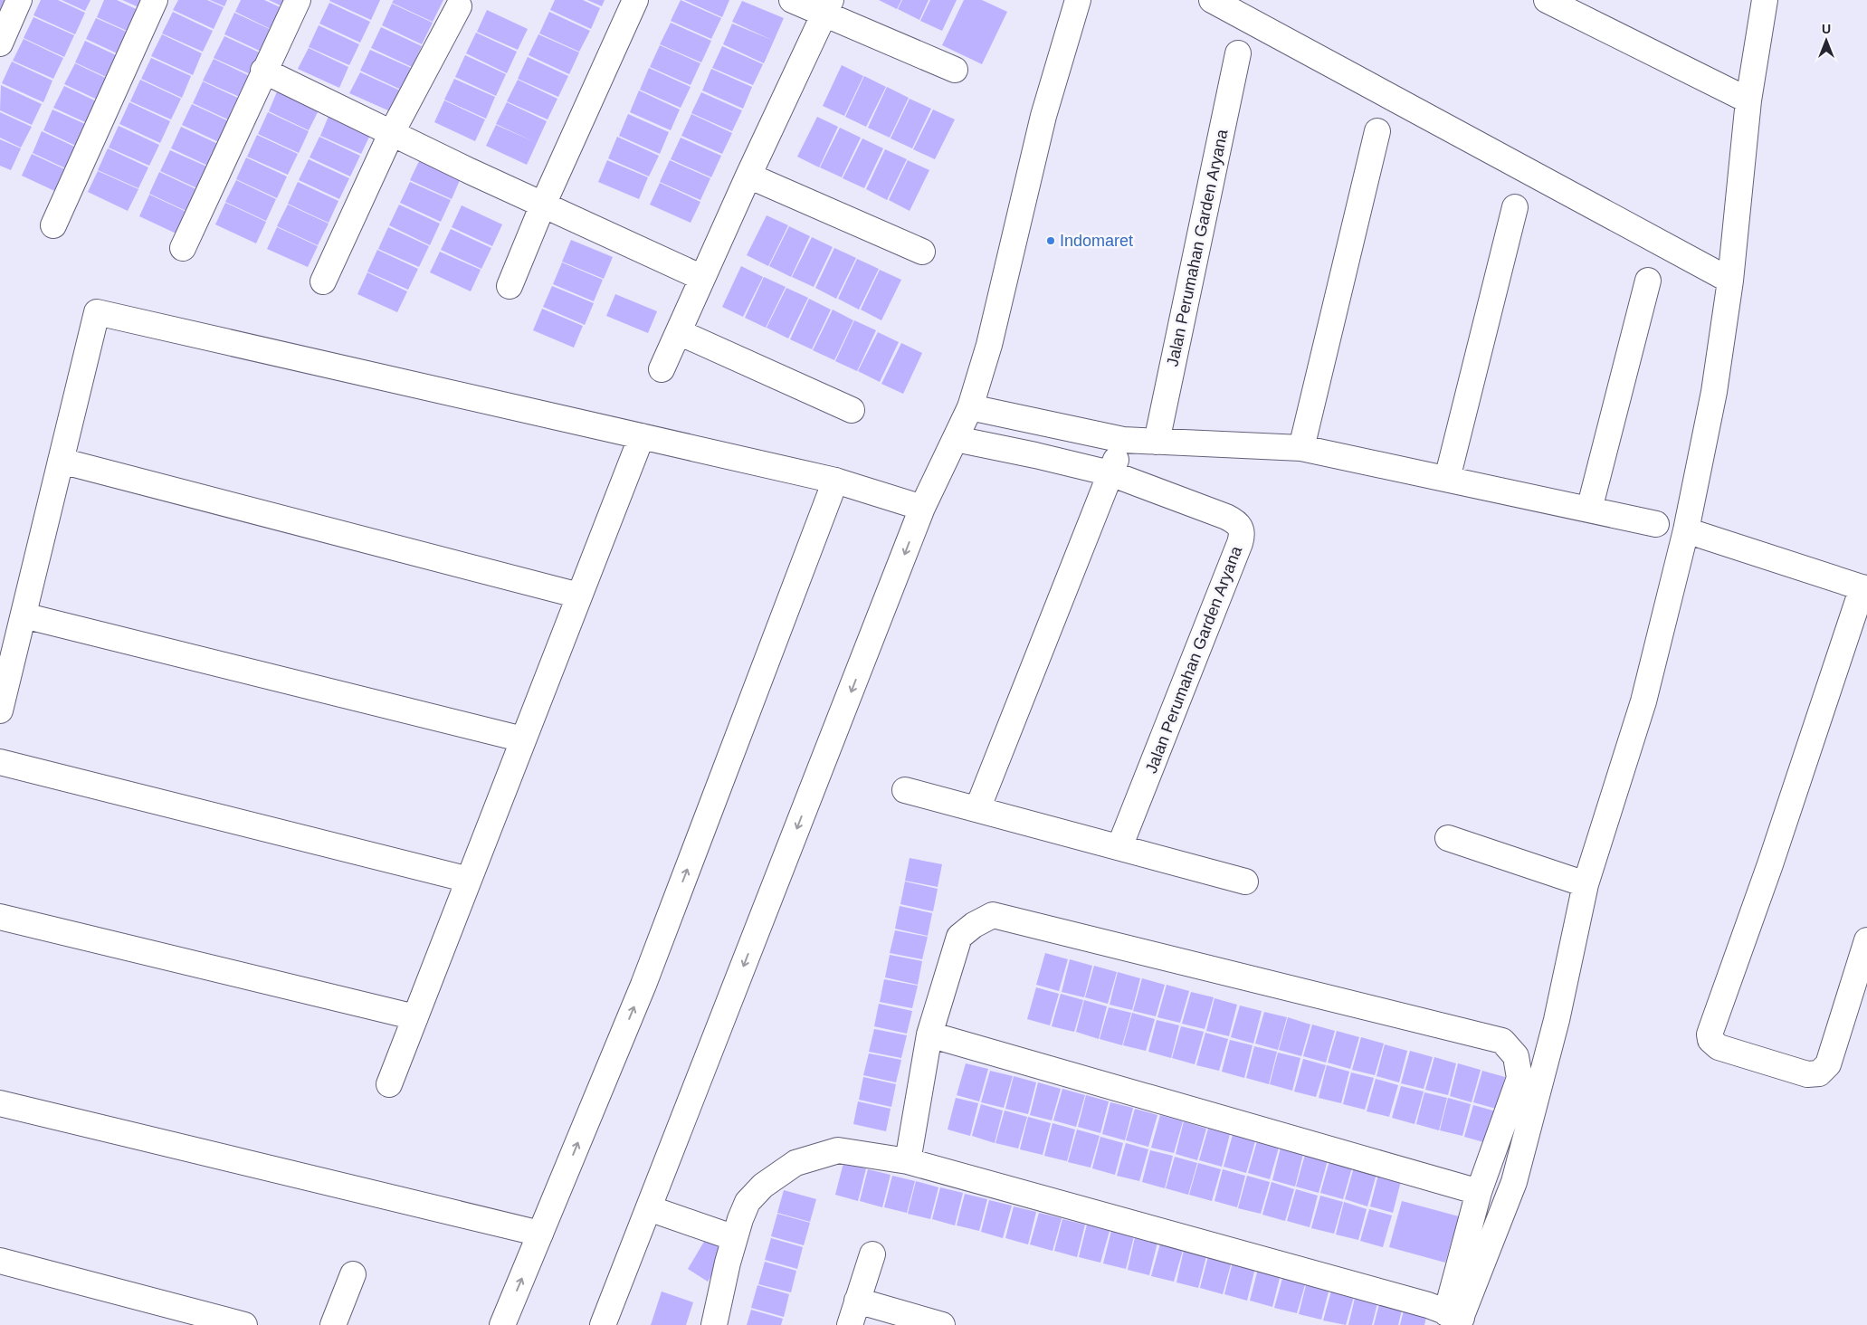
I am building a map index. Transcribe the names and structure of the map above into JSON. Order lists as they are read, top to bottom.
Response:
{
  "streets": {
    "street": ["Jalan Perumahan Garden Aryana"]
  },
  "places": ["Indomaret"],
  "north": "top"
}
